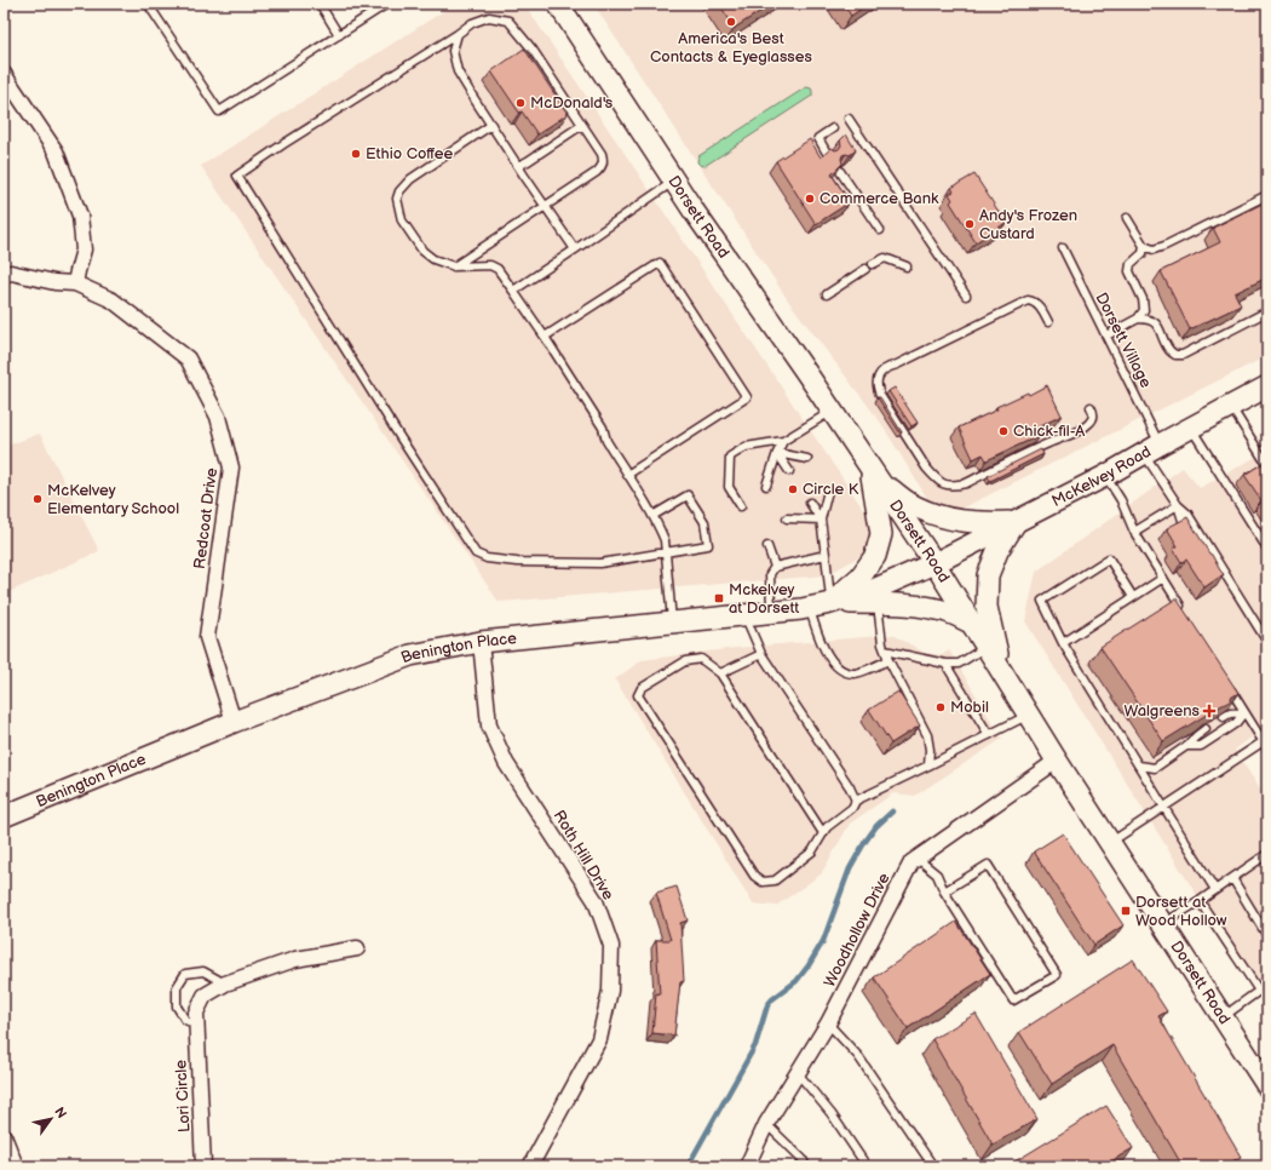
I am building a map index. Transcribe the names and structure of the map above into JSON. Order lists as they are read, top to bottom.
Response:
{
  "streets": {
    "main road": ["Dorsett Road", "McKelvey Road", "Benington Place"],
    "street": [
      "Redcoat Drive",
      "Roth Hill Drive",
      "Woodhollow Drive",
      "Lori Circle"
    ],
    "lane": ["Dorsett Village"]
  },
  "crossings": [
    ["Dorsett Road", "McKelvey Road"],
    ["Dorsett Road", "Benington Place"],
    ["Dorsett Road", "Woodhollow Drive"],
    ["Dorsett Village", "McKelvey Road"],
    ["McKelvey Road", "Benington Place"],
    ["Redcoat Drive", "Benington Place"],
    ["Benington Place", "Roth Hill Drive"]
  ],
  "places": {
    "other": [
      "America's Best Contacts & Eyeglasses",
      "McDonald's",
      "Ethio Coffee",
      "Commerce Bank",
      "Andy's Frozen Custard",
      "Chick-fil-A",
      "Circle K",
      "McKelvey Elementary School",
      "Mobil"
    ],
    "transit": ["Mckelvey at Dorsett", "Dorsett at Wood Hollow"],
    "health": ["Walgreens"]
  },
  "north": "top right"
}
